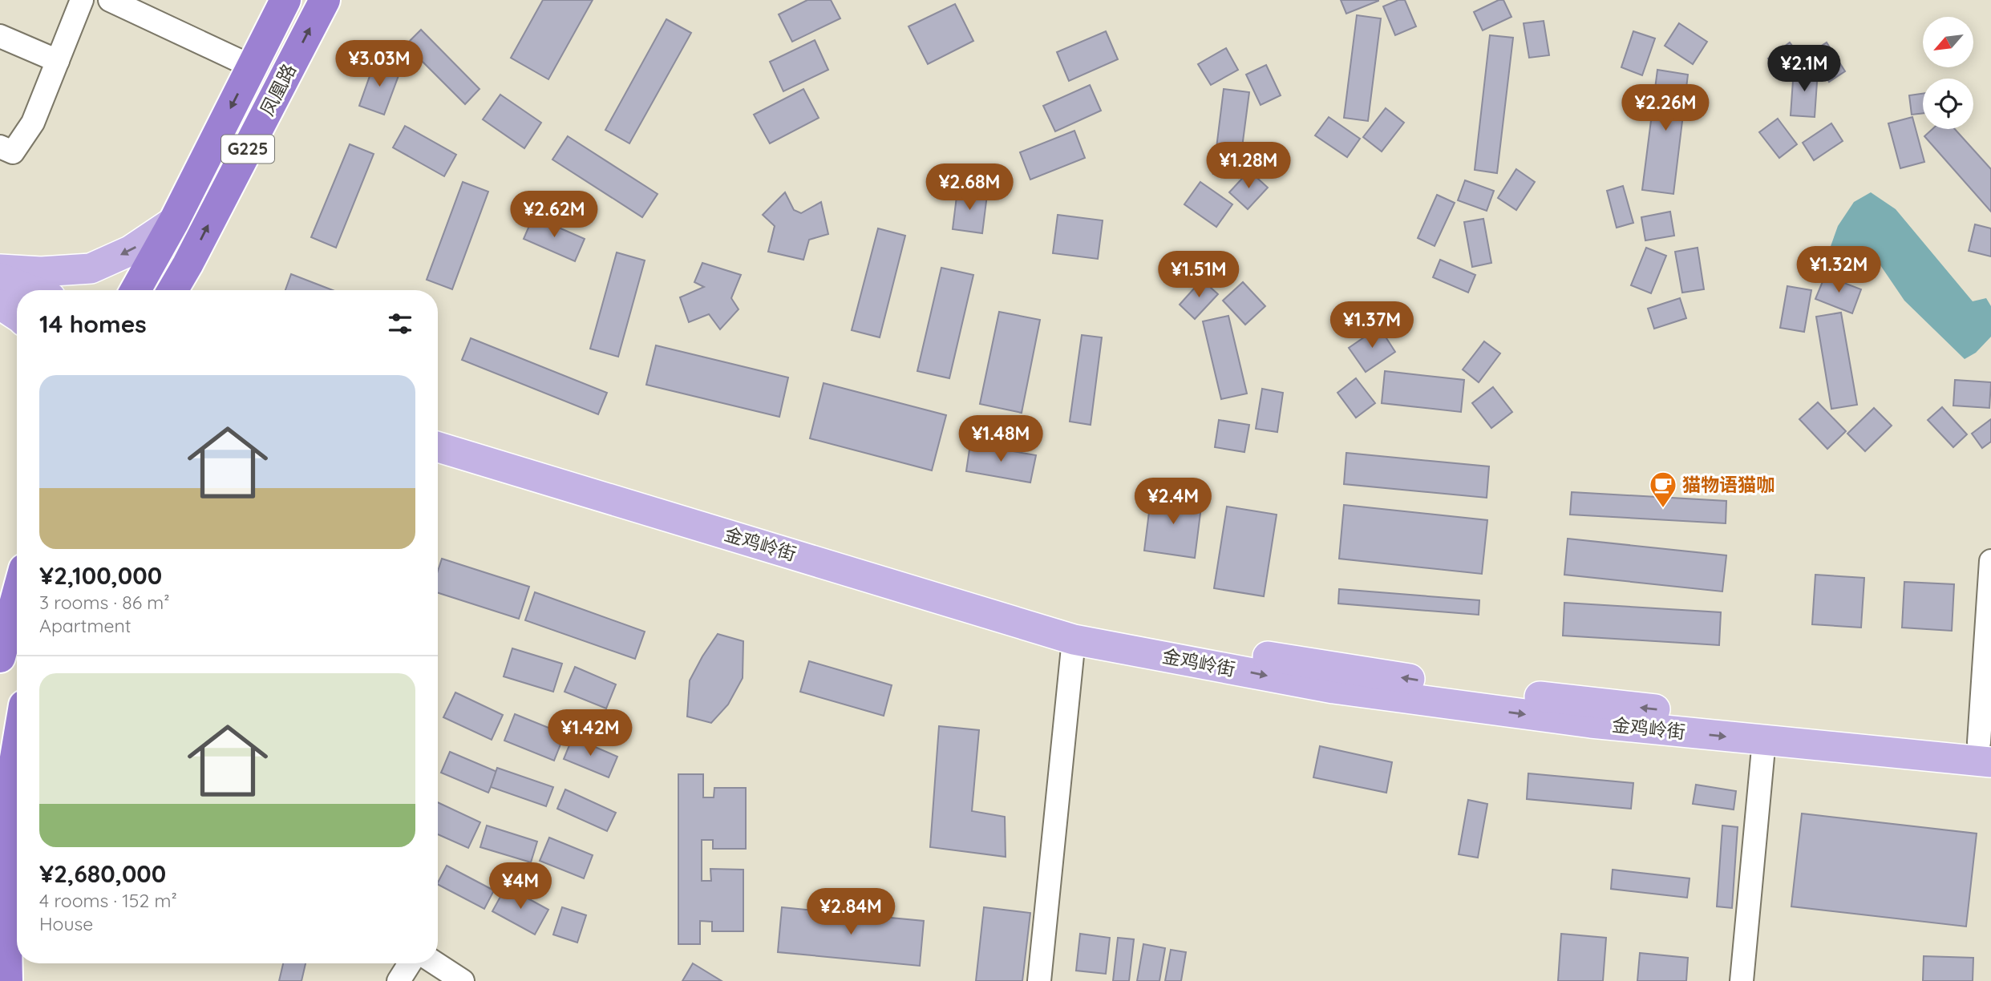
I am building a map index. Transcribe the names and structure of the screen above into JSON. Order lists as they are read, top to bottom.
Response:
{
  "streets": {
    "highway": ["凤凰路", "G225"],
    "main road": ["金鸡岭街"]
  },
  "places": {
    "cafe": ["猫物语猫咖"]
  },
  "north": "bottom left",
  "page": {
    "price": [
      "¥3.03M",
      "¥2.1M",
      "¥2.26M",
      "¥1.28M",
      "¥2.68M",
      "¥2.62M",
      "¥1.32M",
      "¥1.51M",
      "¥1.37M",
      "¥1.48M",
      "¥2.4M",
      "¥1.42M",
      "¥4M",
      "¥2.84M"
    ],
    "heading": "14 homes",
    "list": [
      {
        "name": "¥2,100,000",
        "note": "3 rooms · 86 m² · Apartment"
      },
      {
        "name": "¥2,680,000",
        "note": "4 rooms · 152 m² · House"
      }
    ]
  }
}
